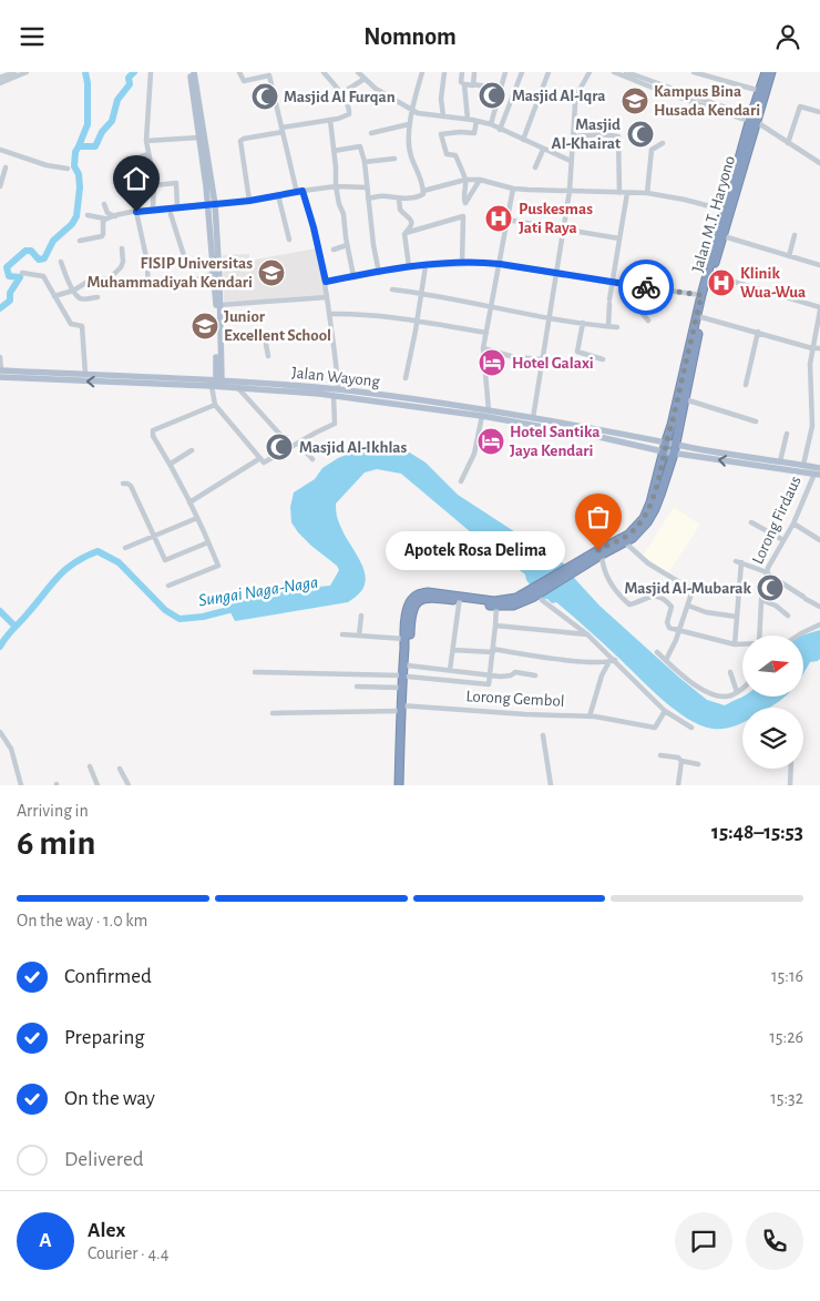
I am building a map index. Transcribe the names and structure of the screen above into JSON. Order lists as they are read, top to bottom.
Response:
{
  "streets": {
    "highway": ["Jalan M.T. Haryono"],
    "main road": ["Jalan Wayong"],
    "street": ["Lorong Firdaus", "Lorong Gembol"]
  },
  "crossings": [
    ["Jalan M.T. Haryono", "Jalan Wayong"],
    ["Jalan Wayong", "Lorong Firdaus"]
  ],
  "water": ["Sungai Naga-Naga"],
  "places": {
    "mosque": [
      "Masjid Al-Iqra",
      "Masjid Al Furqan",
      "Masjid Al-Khairat",
      "Masjid Al-Ikhlas",
      "Masjid Al-Mubarak"
    ],
    "school or university": ["Kampus Bina Husada Kendari", "FISIP Universitas Muhammadiyah Kendari", "Junior Excellent School"],
    "hospital": ["Puskesmas Jati Raya", "Klinik Wua-Wua"],
    "hotel": ["Hotel Galaxi", "Hotel Santika Jaya Kendari"],
    "other": ["Apotek Rosa Delima"]
  },
  "north": "right",
  "page": {
    "header": "Nomnom",
    "bubble": "Apotek Rosa Delima",
    "heading": ["6 min", "Arriving in", "15:48–15:53"],
    "panel": ["Alex", "Courier · 4.4"],
    "bar": "On the way · 1.0 km",
    "list": [
      ["Confirmed", "15:16"],
      ["Preparing", "15:26"],
      ["On the way", "15:32"],
      "Delivered"
    ],
    "round": "A"
  }
}
